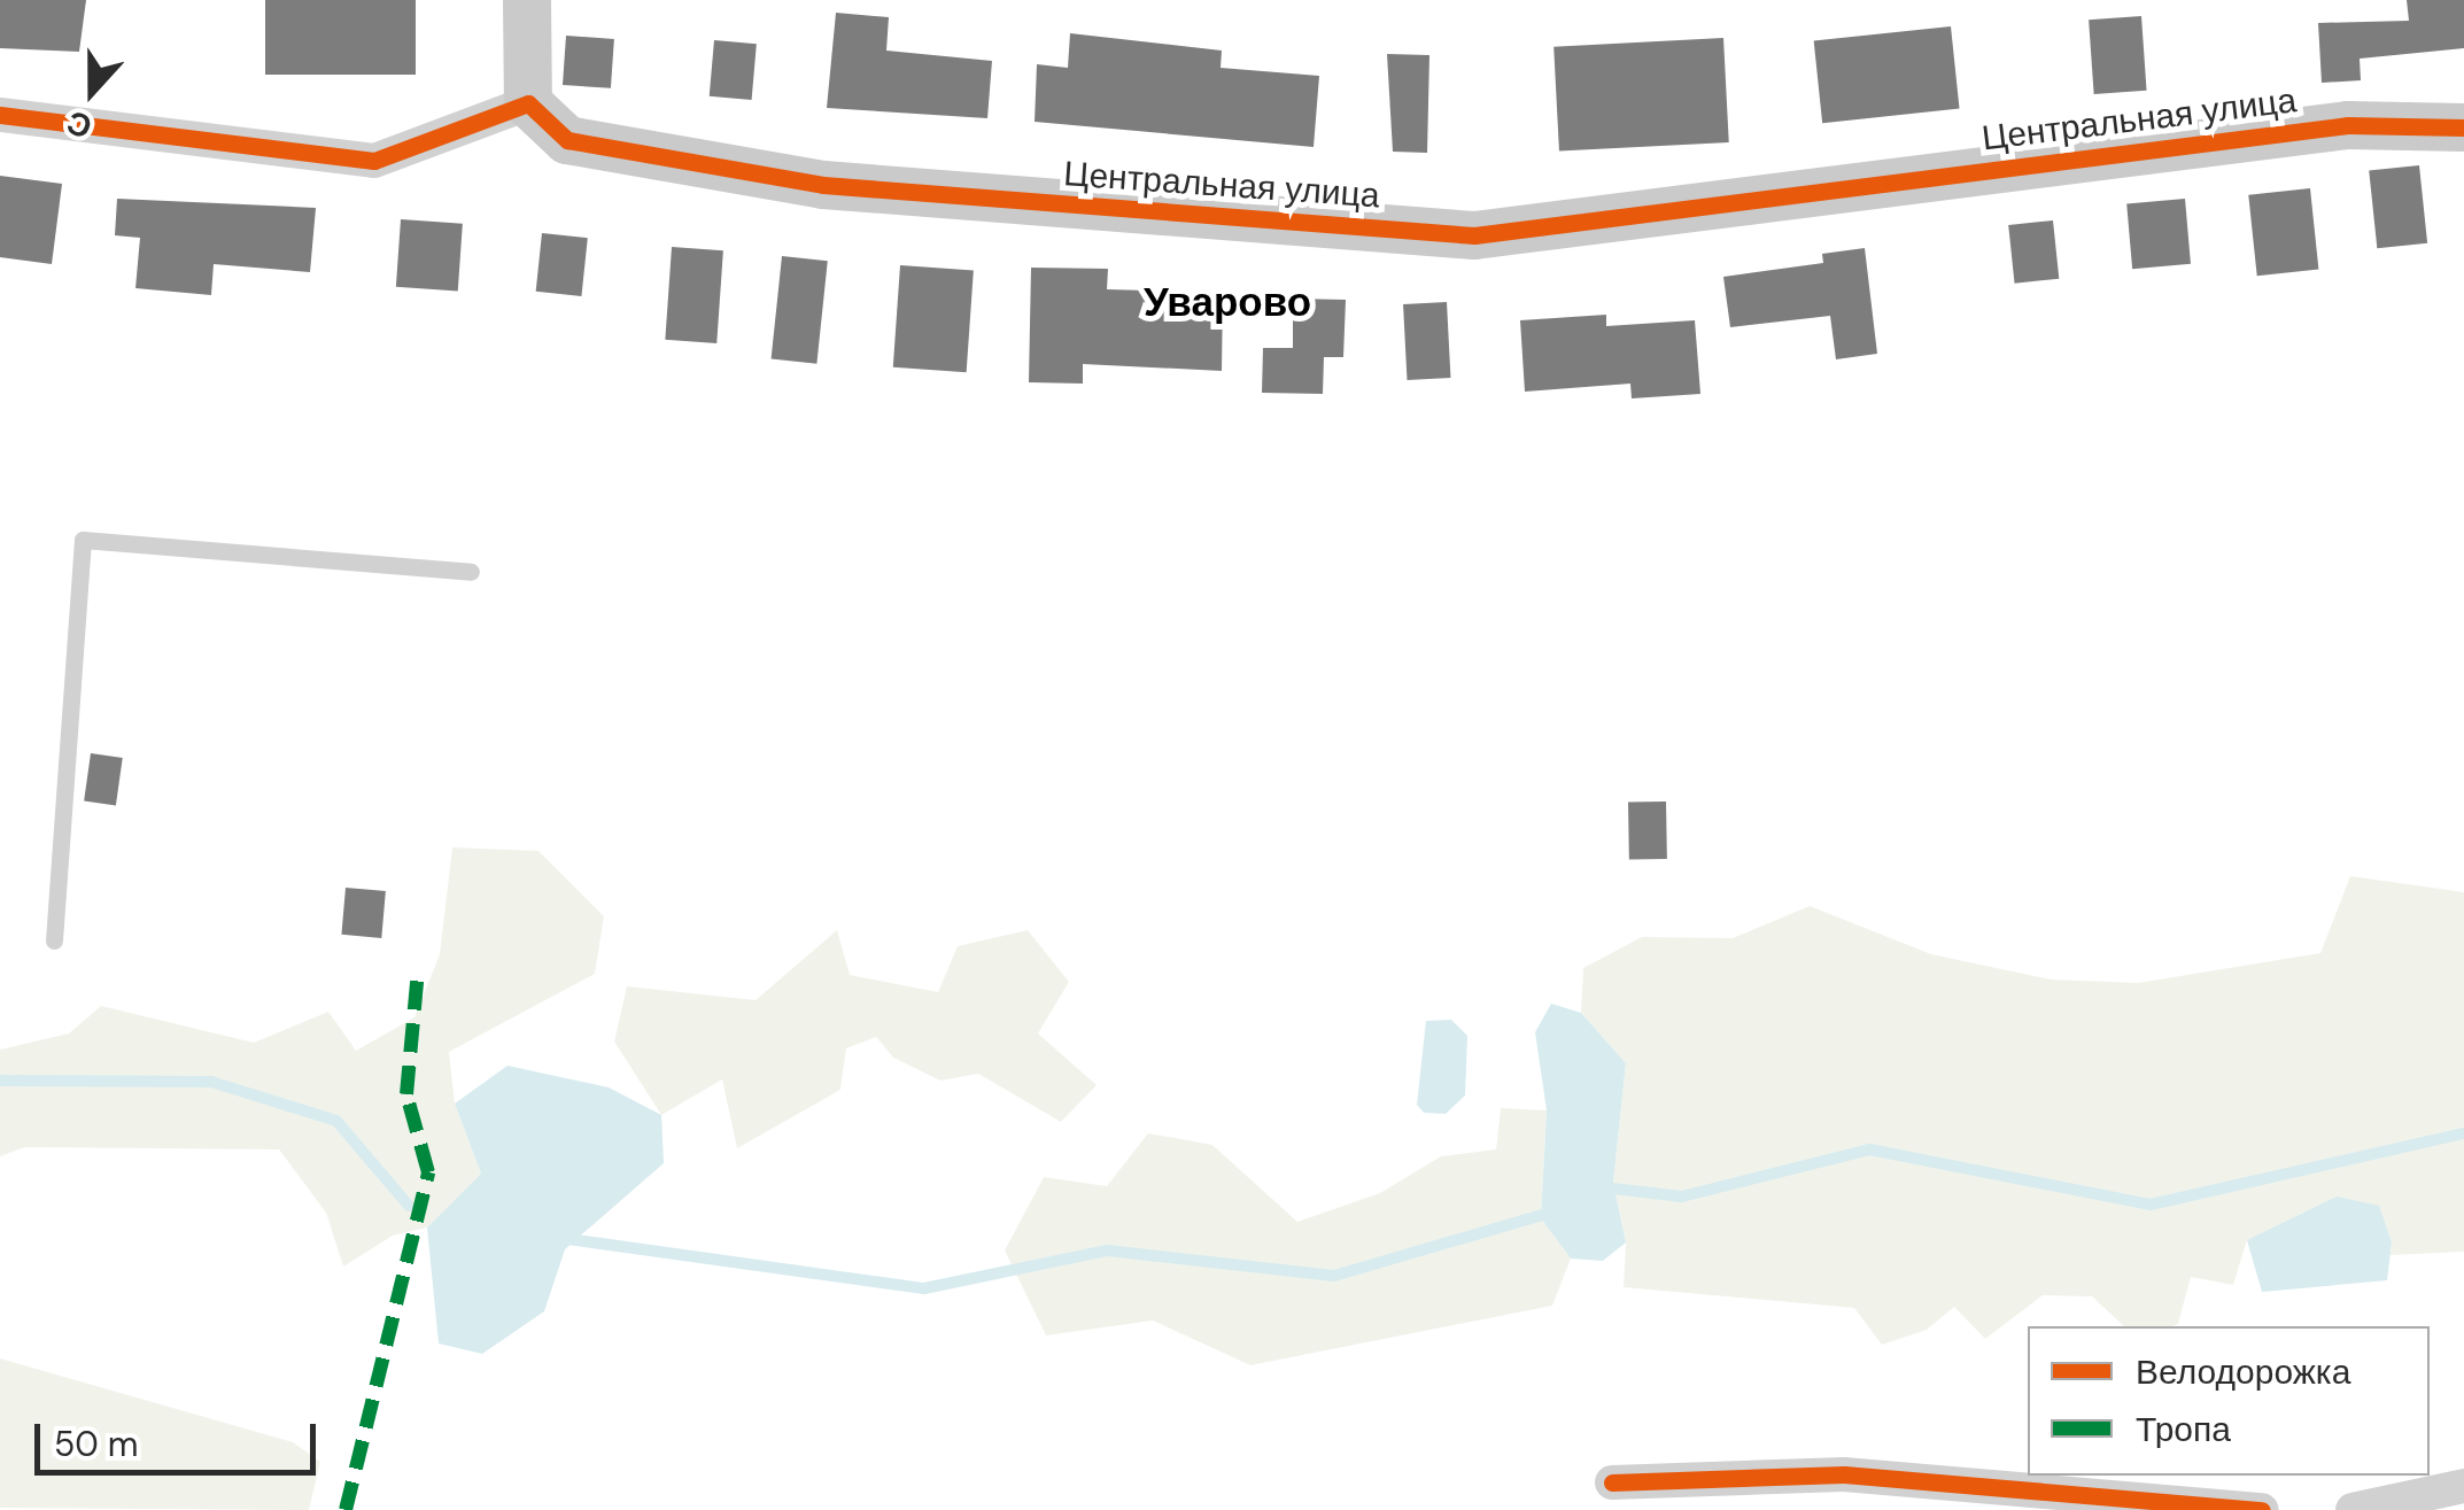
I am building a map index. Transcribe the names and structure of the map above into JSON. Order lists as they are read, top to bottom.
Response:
{
  "streets": {
    "street": ["Центральная улица"]
  },
  "districts": ["Уварово"],
  "legend": ["Велодорожка", "Тропа"],
  "scale_bar": "50 m",
  "north": "bottom"
}
